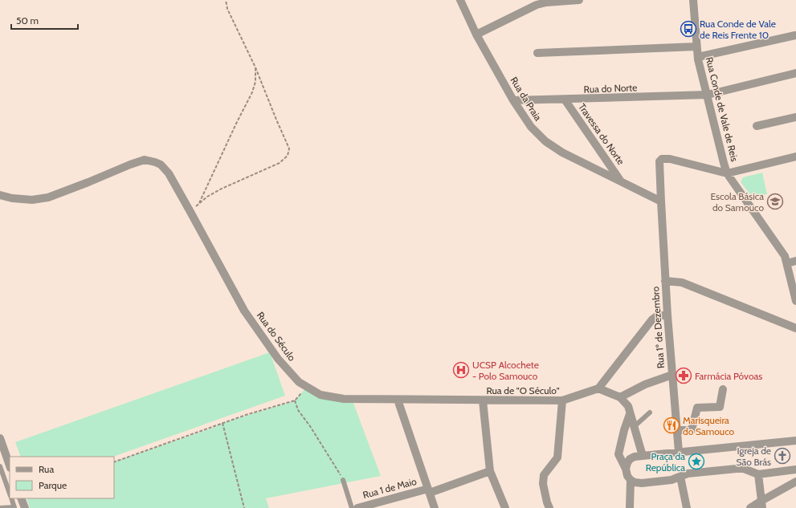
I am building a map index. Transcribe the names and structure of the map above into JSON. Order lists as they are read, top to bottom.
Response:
{
  "streets": {
    "street": [
      "Rua do Norte",
      "Rua da Praia",
      "Rua Conde de Vale de Reis",
      "Travessa do Norte",
      "Rua 1º de Dezembro",
      "Rua do Século",
      "Rua de \"O Século\"",
      "Rua 1 de Maio"
    ]
  },
  "crossings": [
    ["Rua do Norte", "Rua da Praia"],
    ["Rua do Norte", "Rua Conde de Vale de Reis"],
    ["Rua do Norte", "Travessa do Norte"],
    ["Rua da Praia", "Travessa do Norte"],
    ["Rua da Praia", "Rua 1º de Dezembro"],
    ["Rua Conde de Vale de Reis", "Rua 1º de Dezembro"],
    ["Rua do Século", "Rua de \"O Século\""]
  ],
  "places": {
    "bus stop": ["Rua Conde de Vale de Reis Frente 10"],
    "school or university": ["Escola Básica do Samouco"],
    "hospital": ["UCSP Alcochete - Polo Samouco"],
    "pharmacy": ["Farmácia Póvoas"],
    "restaurant": ["Marisqueira do Samouco"],
    "church": ["Igreja de São Brás"],
    "place": ["Praça da República"]
  },
  "legend": ["Rua", "Parque"],
  "scale_bar": "50 m"
}
